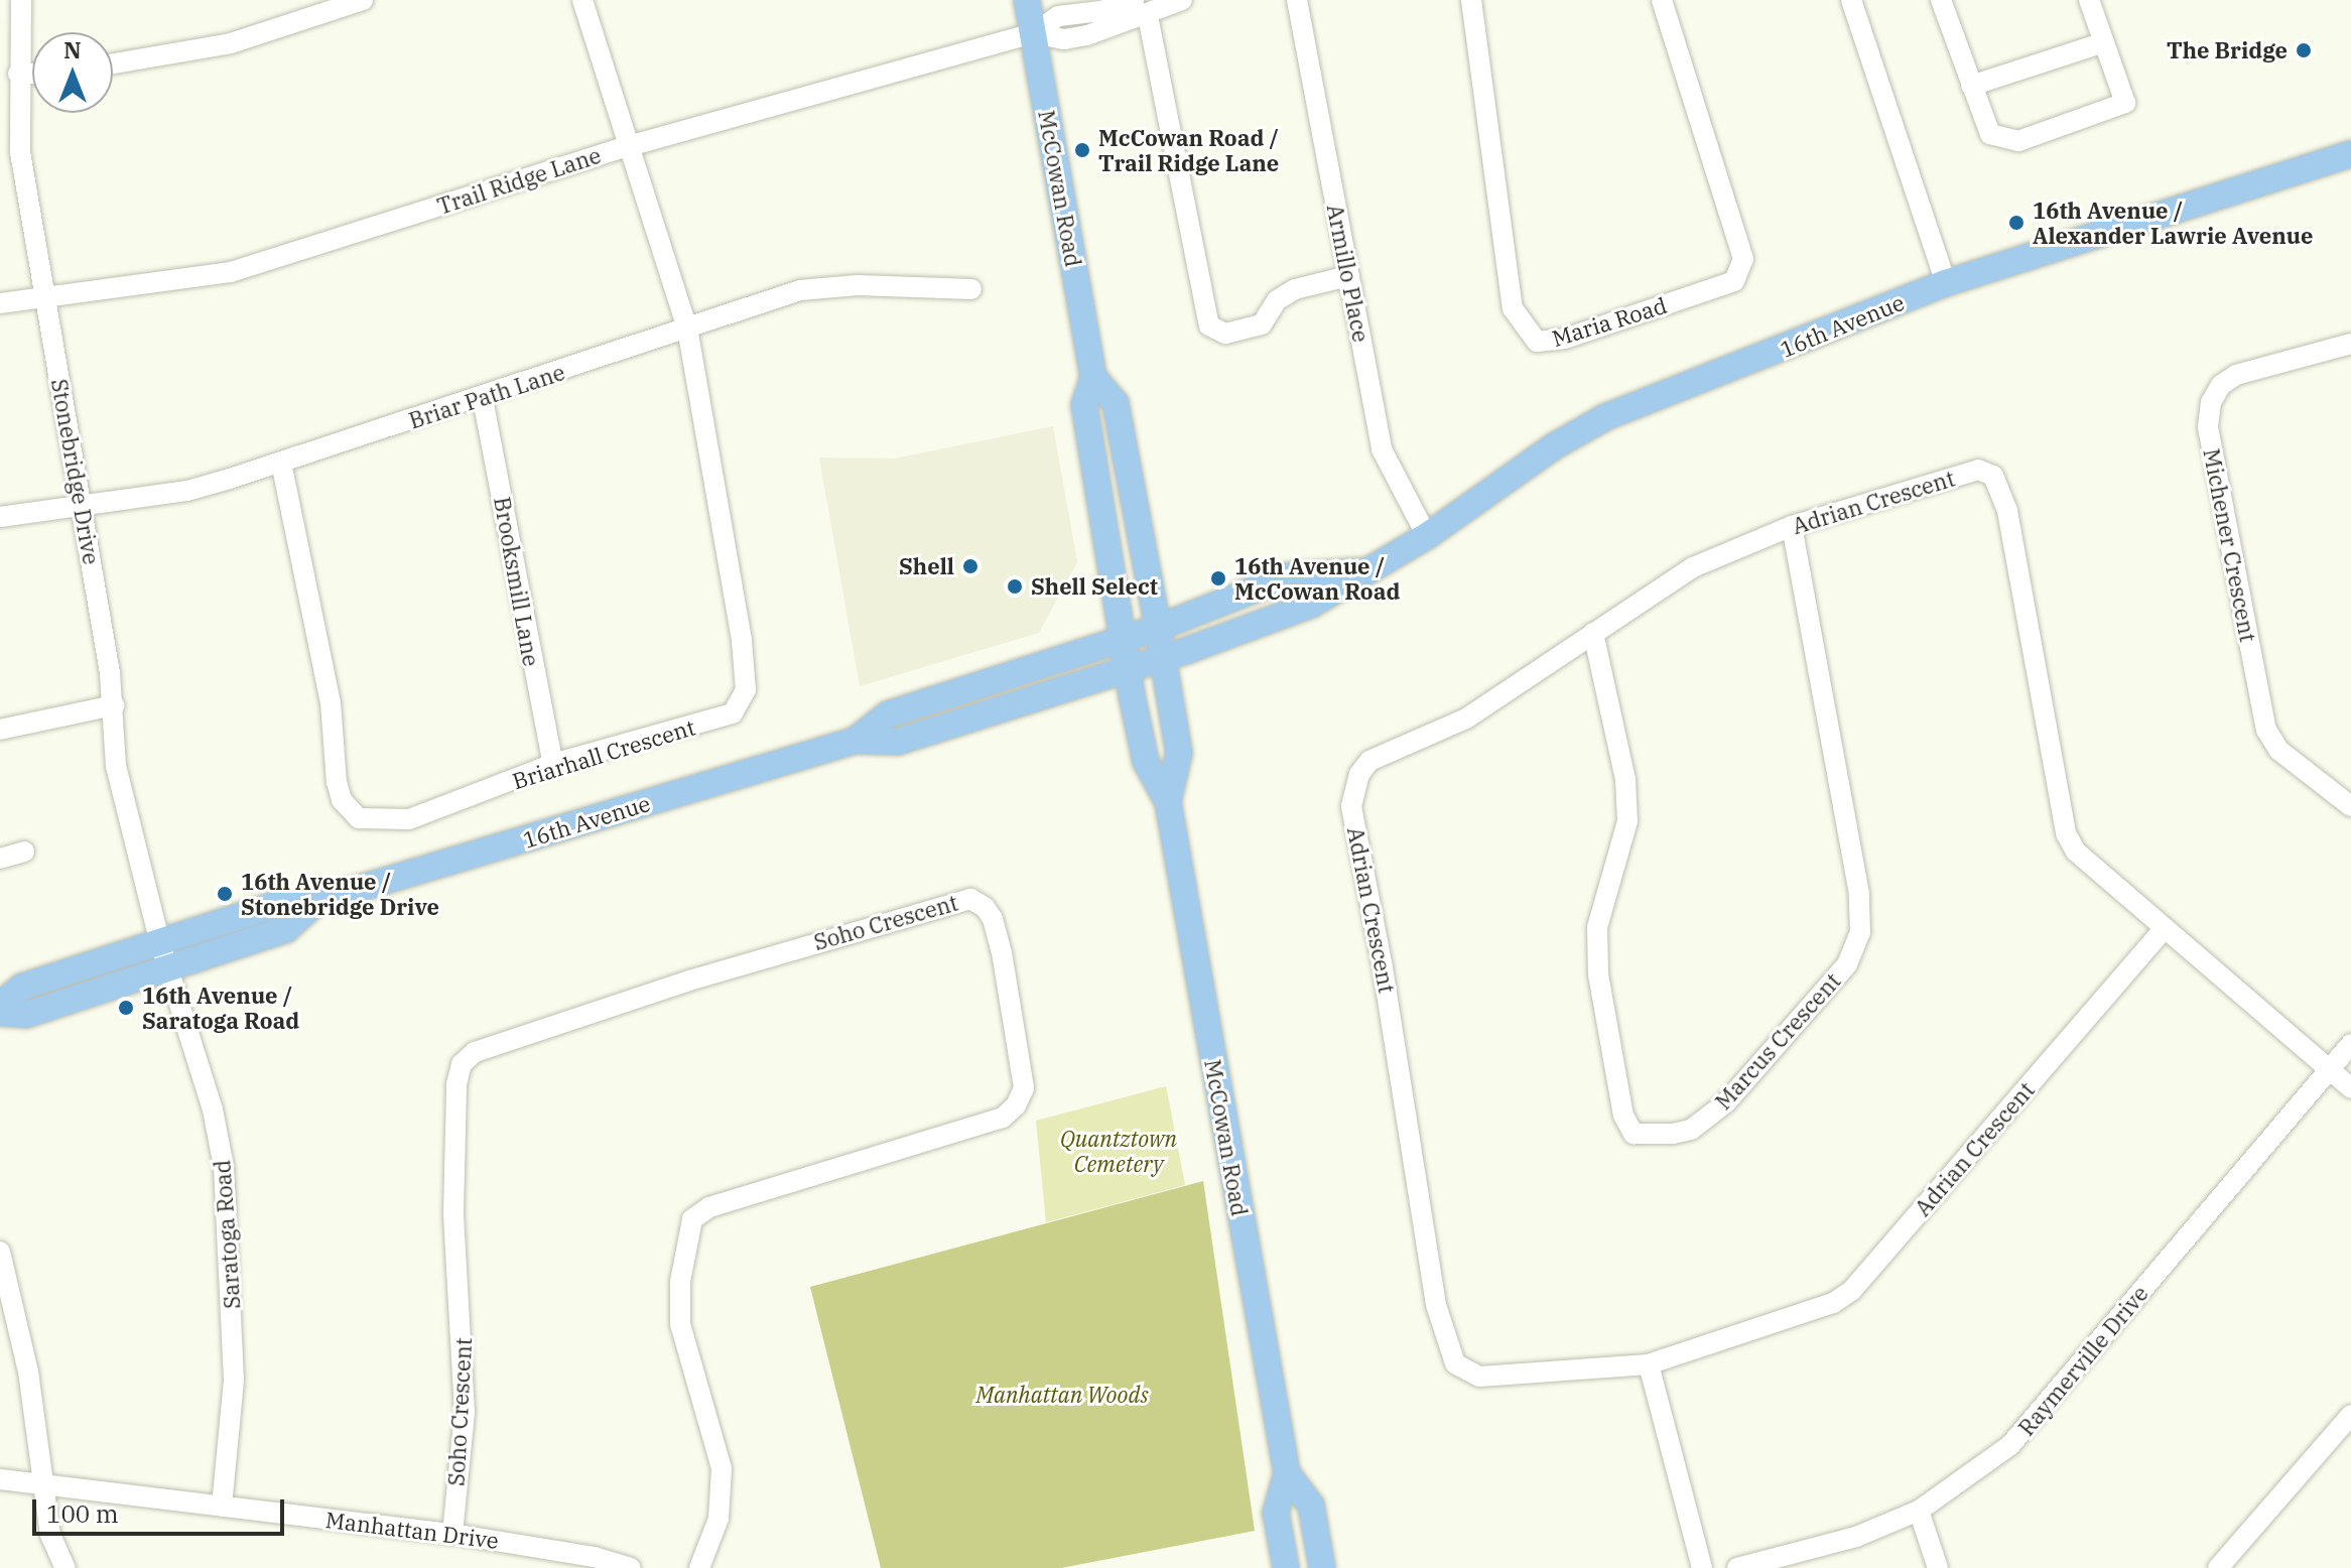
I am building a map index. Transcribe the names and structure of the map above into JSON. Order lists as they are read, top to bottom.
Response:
{
  "streets": {
    "main road": ["McCowan Road", "16th Avenue"],
    "street": [
      "Trail Ridge Lane",
      "Armillo Place",
      "Maria Road",
      "Briar Path Lane",
      "Stonebridge Drive",
      "Adrian Crescent",
      "Michener Crescent",
      "Brooksmill Lane",
      "Briarhall Crescent",
      "Soho Crescent",
      "Marcus Crescent",
      "Saratoga Road",
      "Raymerville Drive",
      "Manhattan Drive"
    ]
  },
  "crossings": [
    ["Trail Ridge Lane", "McCowan Road"],
    ["Trail Ridge Lane", "Stonebridge Drive"],
    ["Trail Ridge Lane", "Briarhall Crescent"],
    ["McCowan Road", "16th Avenue"],
    ["Armillo Place", "16th Avenue"],
    ["16th Avenue", "Stonebridge Drive"],
    ["16th Avenue", "Saratoga Road"],
    ["Briar Path Lane", "Stonebridge Drive"],
    ["Briar Path Lane", "Brooksmill Lane"],
    ["Briar Path Lane", "Briarhall Crescent"],
    ["Stonebridge Drive", "Saratoga Road"],
    ["Adrian Crescent", "Marcus Crescent"],
    ["Adrian Crescent", "Raymerville Drive"],
    ["Brooksmill Lane", "Briarhall Crescent"],
    ["Soho Crescent", "Manhattan Drive"],
    ["Saratoga Road", "Manhattan Drive"]
  ],
  "parks": ["Quantztown Cemetery", "Manhattan Woods"],
  "places": [
    "The Bridge",
    "McCowan Road / Trail Ridge Lane",
    "16th Avenue / Alexander Lawrie Avenue",
    "Shell",
    "16th Avenue / McCowan Road",
    "Shell Select",
    "16th Avenue / Stonebridge Drive",
    "16th Avenue / Saratoga Road"
  ],
  "scale_bar": "100 m",
  "north": "top"
}
